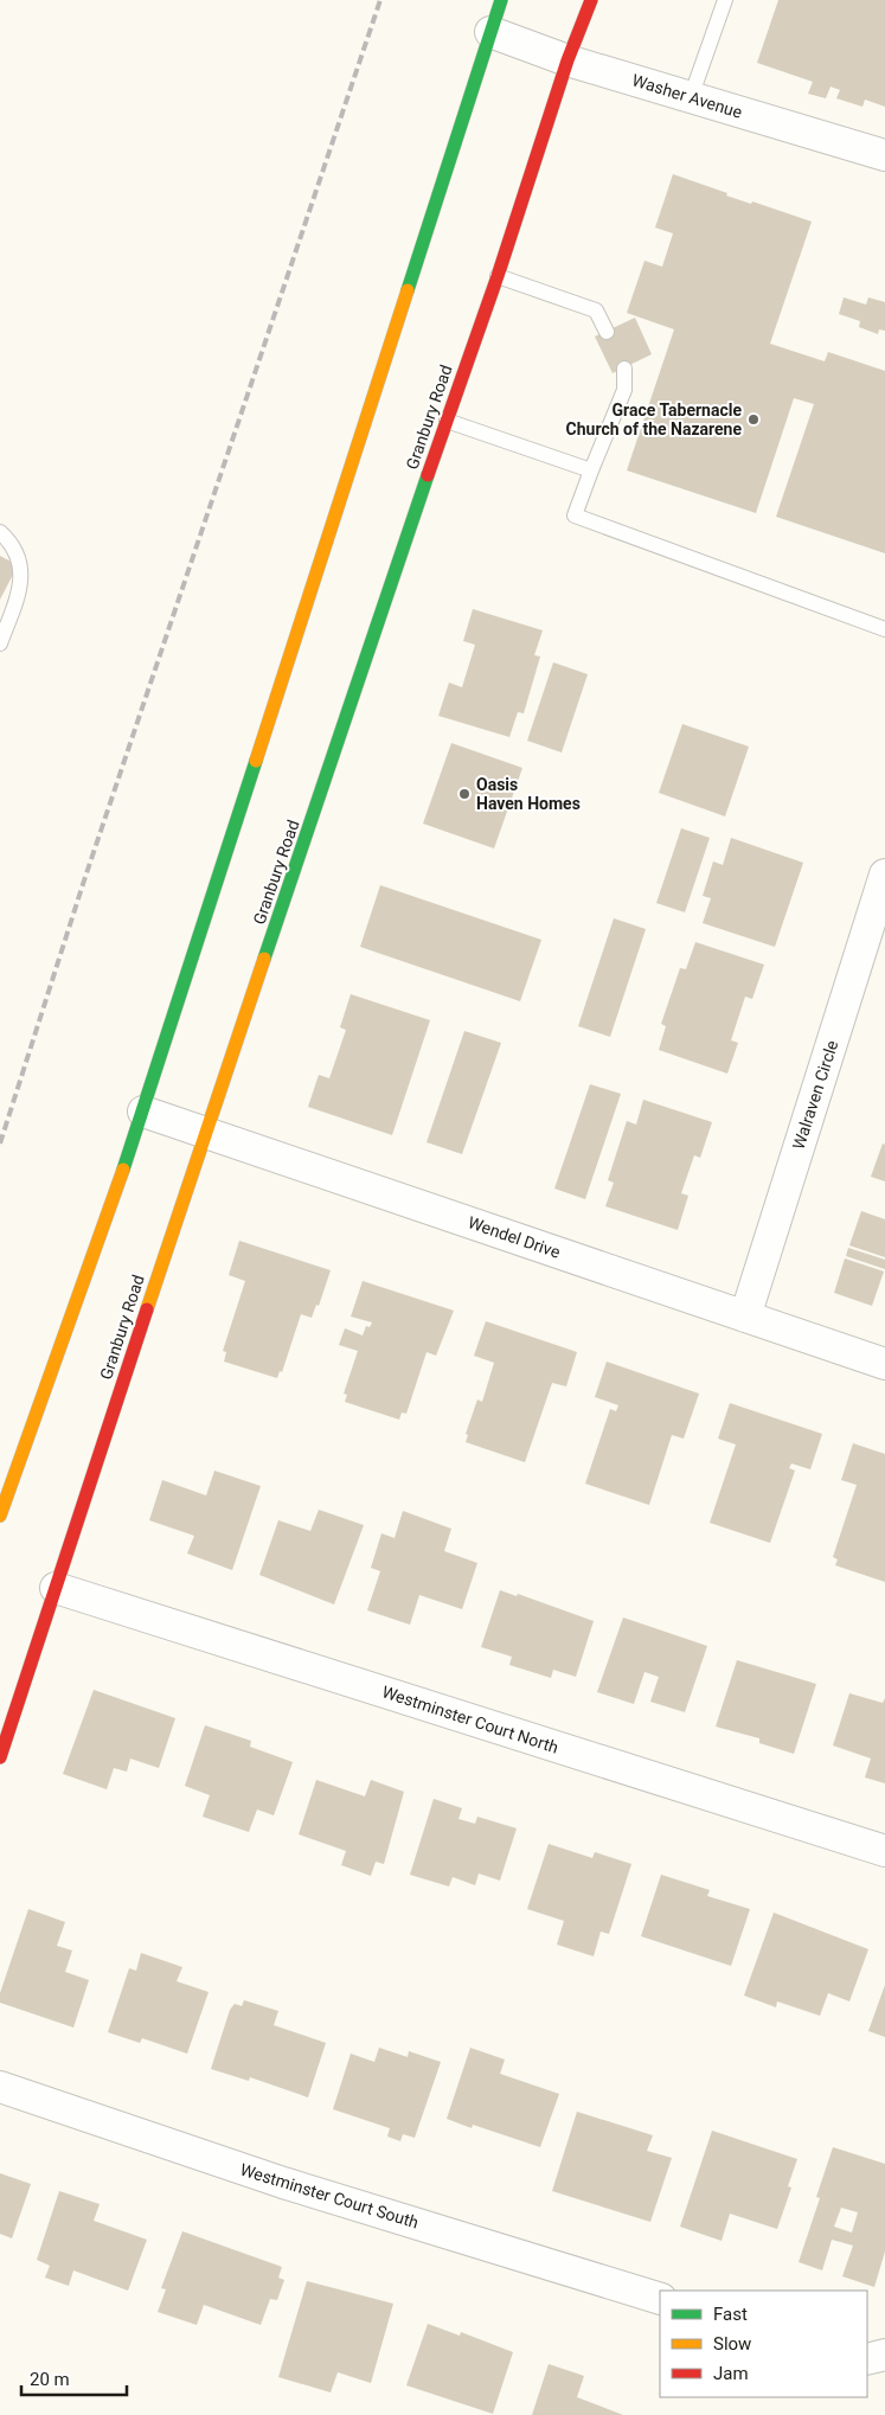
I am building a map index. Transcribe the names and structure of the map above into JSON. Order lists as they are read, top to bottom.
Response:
{
  "streets": {
    "main road": ["Granbury Road"],
    "street": [
      "Washer Avenue",
      "Walraven Circle",
      "Wendel Drive",
      "Westminster Court North",
      "Westminster Court South"
    ]
  },
  "crossings": [
    ["Washer Avenue", "Granbury Road"],
    ["Granbury Road", "Wendel Drive"],
    ["Granbury Road", "Westminster Court North"],
    ["Walraven Circle", "Wendel Drive"]
  ],
  "places": ["Grace Tabernacle Church of the Nazarene", "Oasis Haven Homes"],
  "legend": ["Fast", "Slow", "Jam"],
  "scale_bar": "20 m"
}
